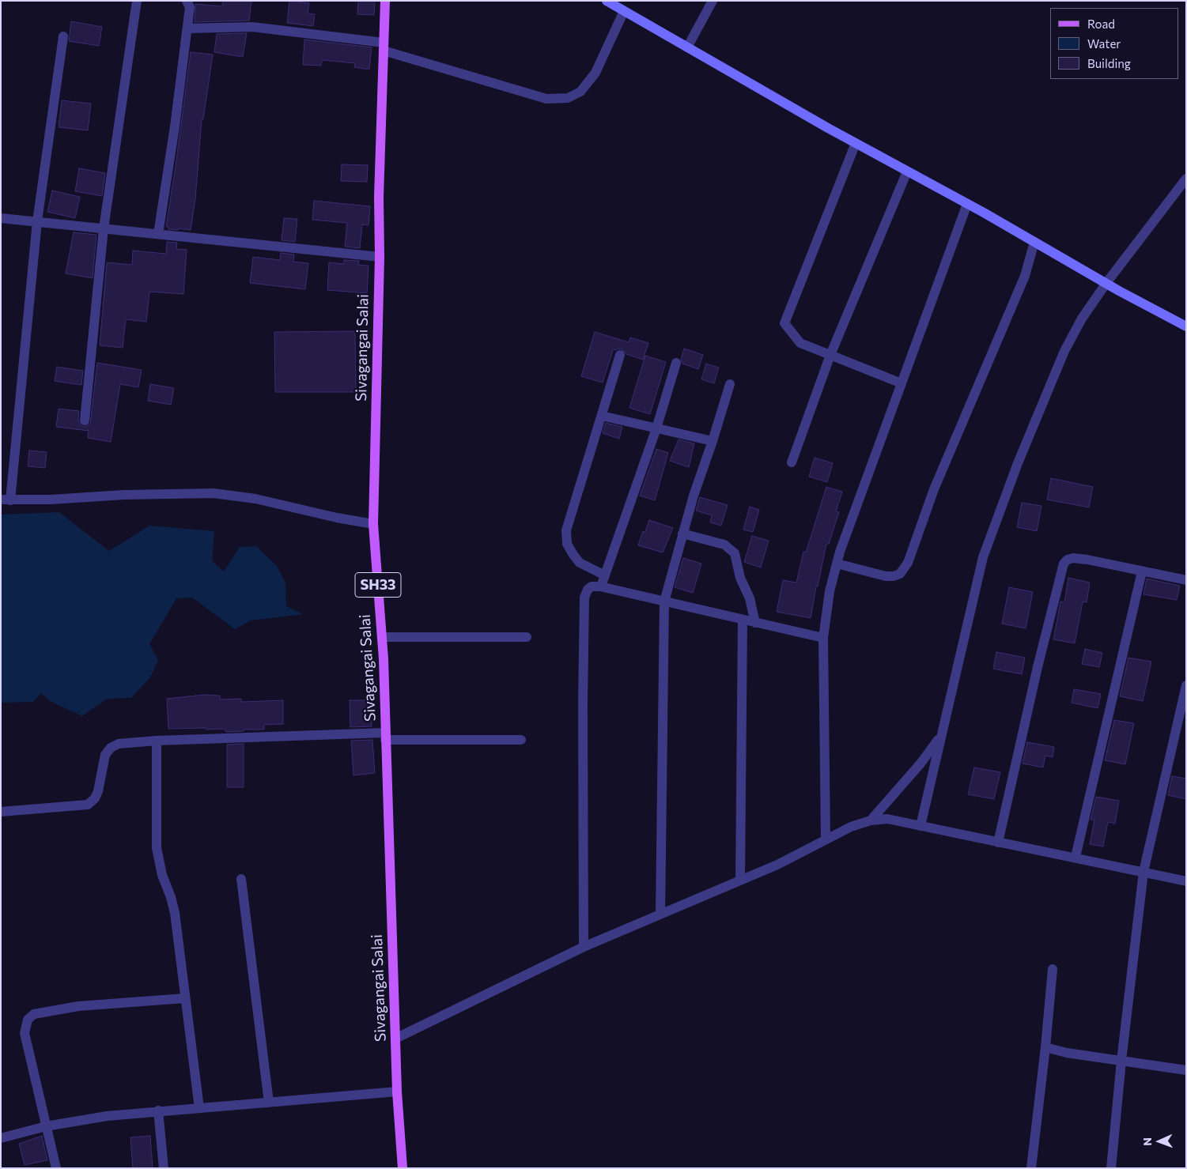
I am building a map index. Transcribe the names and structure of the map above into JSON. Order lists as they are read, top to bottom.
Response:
{
  "streets": {
    "main road": ["Sivagangai Salai", "SH33"]
  },
  "legend": ["Road", "Water", "Building"],
  "north": "left"
}
